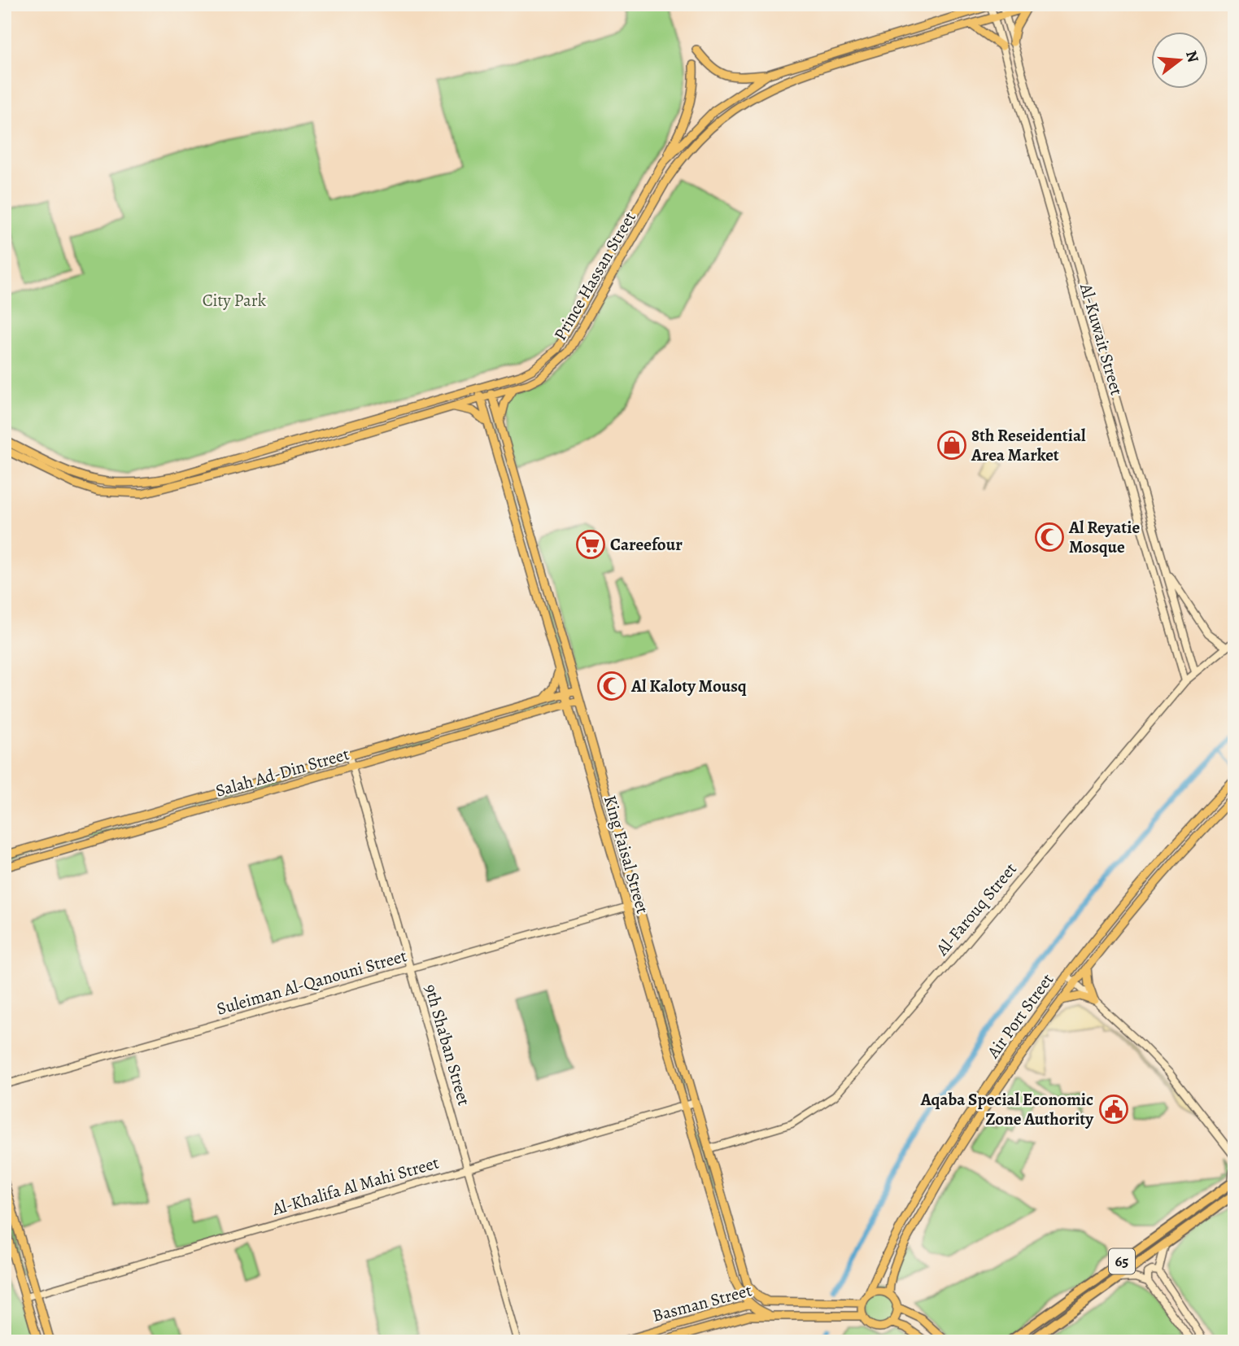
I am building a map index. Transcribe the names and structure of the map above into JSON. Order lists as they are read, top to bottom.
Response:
{
  "streets": {
    "highway": ["65"],
    "main road": [
      "Prince Hassan Street",
      "Al-Kuwait Street",
      "Salah Ad-Din Street",
      "King Faisal Street",
      "Al-Farouq Street",
      "Suleiman Al-Qanouni Street",
      "Air Port Street",
      "9th Sha'ban Street",
      "Al-Khalifa Al Mahi Street",
      "Basman Street"
    ]
  },
  "crossings": [
    ["Prince Hassan Street", "Al-Kuwait Street"],
    ["Prince Hassan Street", "King Faisal Street"],
    ["Al-Kuwait Street", "Al-Farouq Street"],
    ["Salah Ad-Din Street", "King Faisal Street"],
    ["Salah Ad-Din Street", "9th Sha'ban Street"],
    ["King Faisal Street", "Al-Farouq Street"],
    ["King Faisal Street", "Suleiman Al-Qanouni Street"],
    ["King Faisal Street", "Al-Khalifa Al Mahi Street"],
    ["King Faisal Street", "Basman Street"],
    ["Suleiman Al-Qanouni Street", "9th Sha'ban Street"],
    ["Air Port Street", "Basman Street"],
    ["9th Sha'ban Street", "Al-Khalifa Al Mahi Street"]
  ],
  "parks": ["City Park"],
  "places": {
    "shop": ["8th Reseidential Area Market"],
    "mosque": ["Al Reyatie Mosque", "Al Kaloty Mousq"],
    "supermarket": ["Careefour"],
    "public building": ["Aqaba Special Economic Zone Authority"]
  },
  "north": "right"
}
